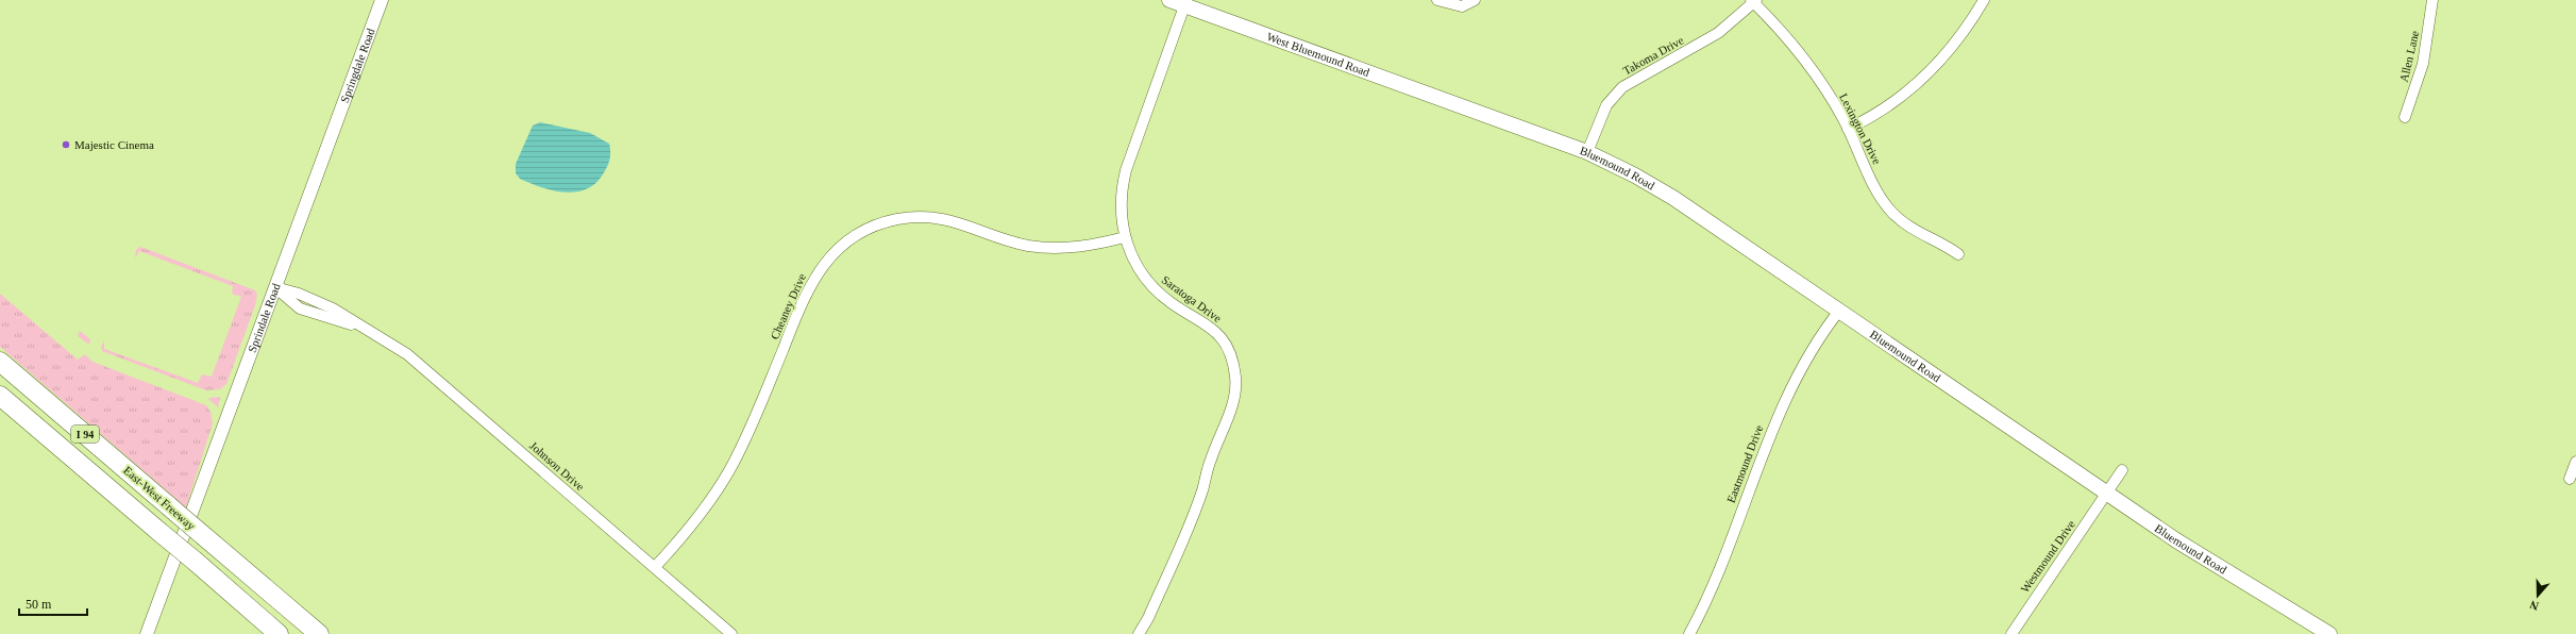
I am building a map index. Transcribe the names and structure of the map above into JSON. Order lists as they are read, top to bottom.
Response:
{
  "streets": {
    "highway": ["I 94", "East-West Freeway"],
    "main road": ["West Bluemound Road", "Bluemound Road"],
    "street": [
      "Takoma Drive",
      "Allen Lane",
      "Springdale Road",
      "Lexington Drive",
      "Saratoga Drive",
      "Cheaney Drive",
      "Sprindale Road",
      "Eastmound Drive",
      "Johnson Drive",
      "Westmound Drive"
    ]
  },
  "crossings": [
    ["West Bluemound Road", "Bluemound Road"],
    ["West Bluemound Road", "Saratoga Drive"],
    ["Takoma Drive", "Lexington Drive"],
    ["Takoma Drive", "Bluemound Road"],
    ["Springdale Road", "Sprindale Road"],
    ["Bluemound Road", "Eastmound Drive"],
    ["Bluemound Road", "Westmound Drive"],
    ["Saratoga Drive", "Cheaney Drive"],
    ["Cheaney Drive", "Johnson Drive"],
    ["Sprindale Road", "Johnson Drive"]
  ],
  "places": ["Majestic Cinema"],
  "scale_bar": "50 m",
  "north": "bottom"
}
